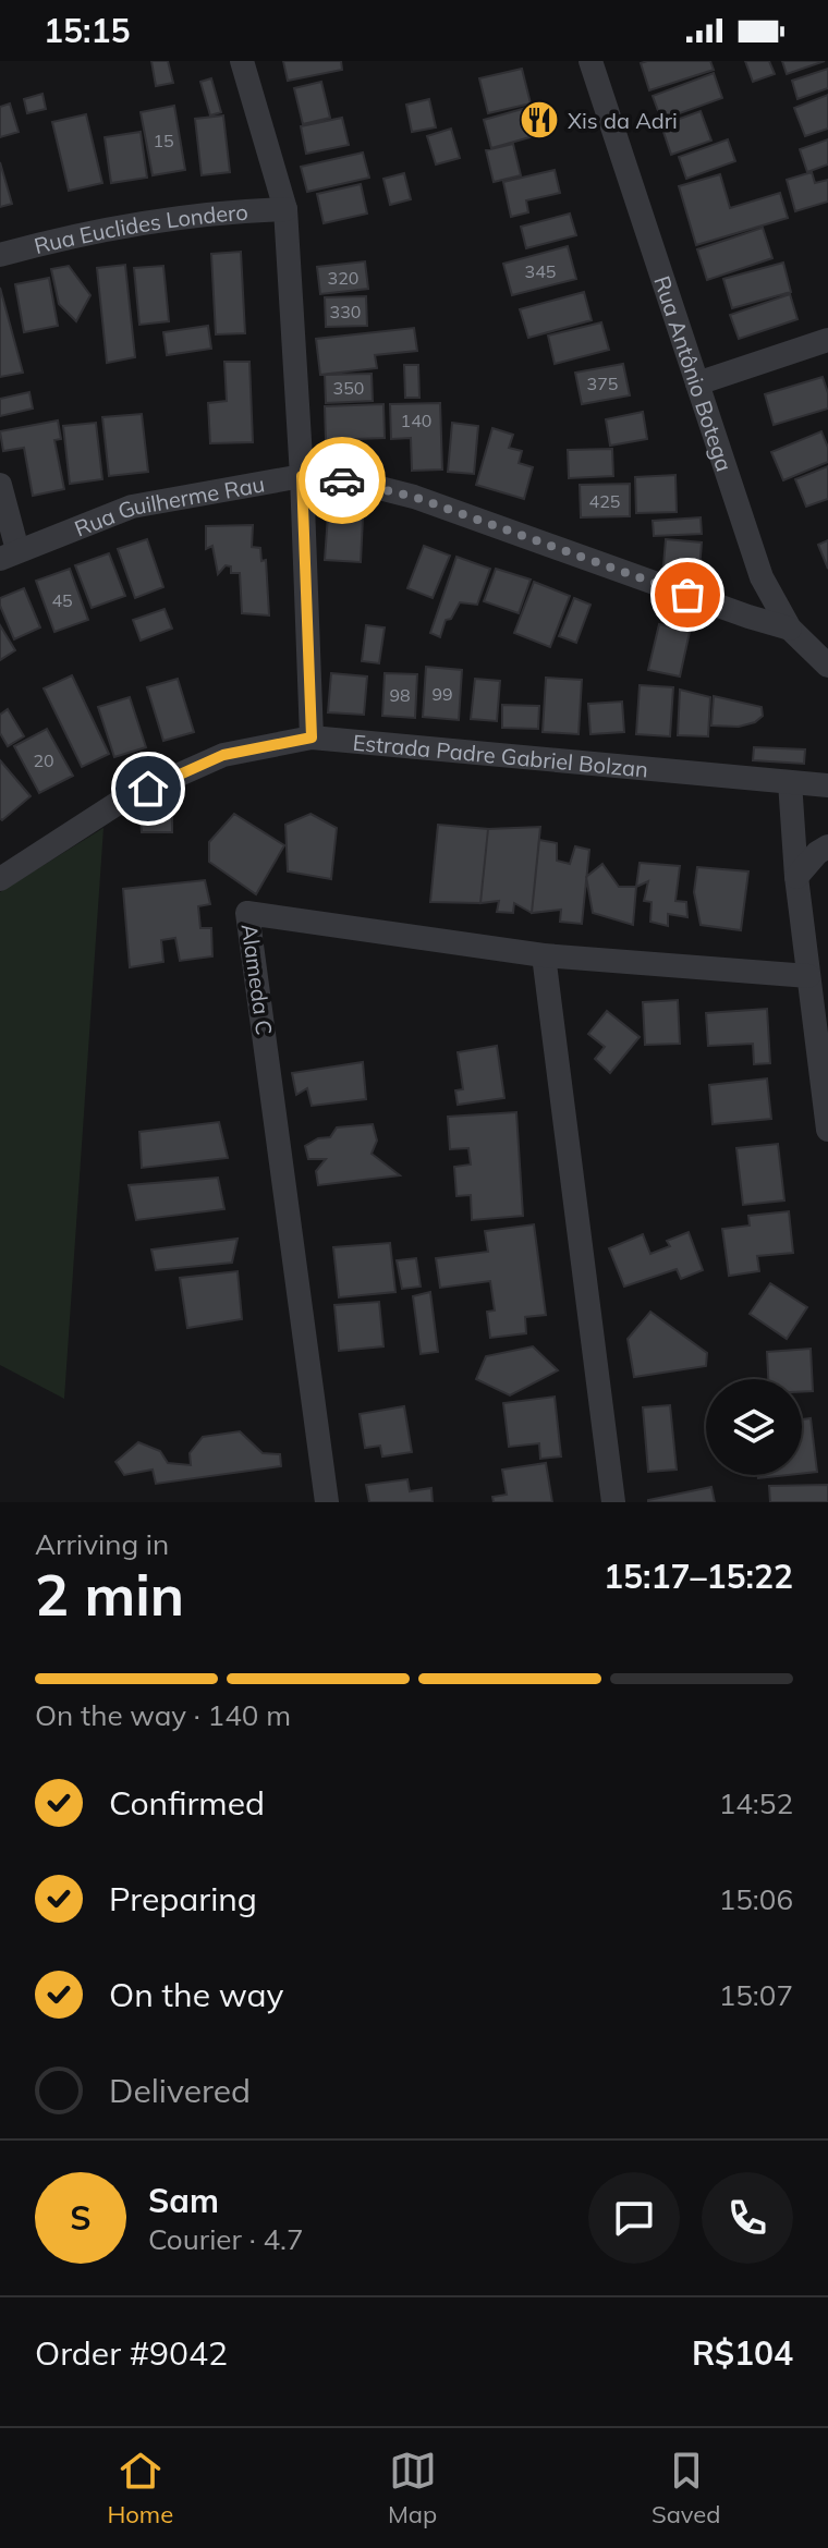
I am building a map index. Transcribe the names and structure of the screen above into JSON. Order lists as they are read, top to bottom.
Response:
{
  "streets": {
    "street": [
      "Rua Euclides Londero",
      "Rua Antônio Botega",
      "Rua Guilherme Rau",
      "Estrada Padre Gabriel Bolzan",
      "Alameda C"
    ]
  },
  "crossings": [
    ["Rua Antônio Botega", "Rua Guilherme Rau"]
  ],
  "places": {
    "restaurant": ["Xis da Adri"]
  },
  "house_numbers": [
    "15",
    "345",
    "320",
    "330",
    "375",
    "350",
    "140",
    "425",
    "45",
    "99",
    "98",
    "20"
  ],
  "page": {
    "status": "15:15",
    "heading": ["2 min", "Arriving in", "15:17–15:22"],
    "panel": [
      "Sam",
      "Courier · 4.7",
      "Order #9042",
      "R$104"
    ],
    "bar": "On the way · 140 m",
    "list": [
      ["Confirmed", "14:52"],
      ["Preparing", "15:06"],
      ["On the way", "15:07"],
      "Delivered"
    ],
    "round": "S",
    "tabs": ["Home", "Map", "Saved"]
  }
}
